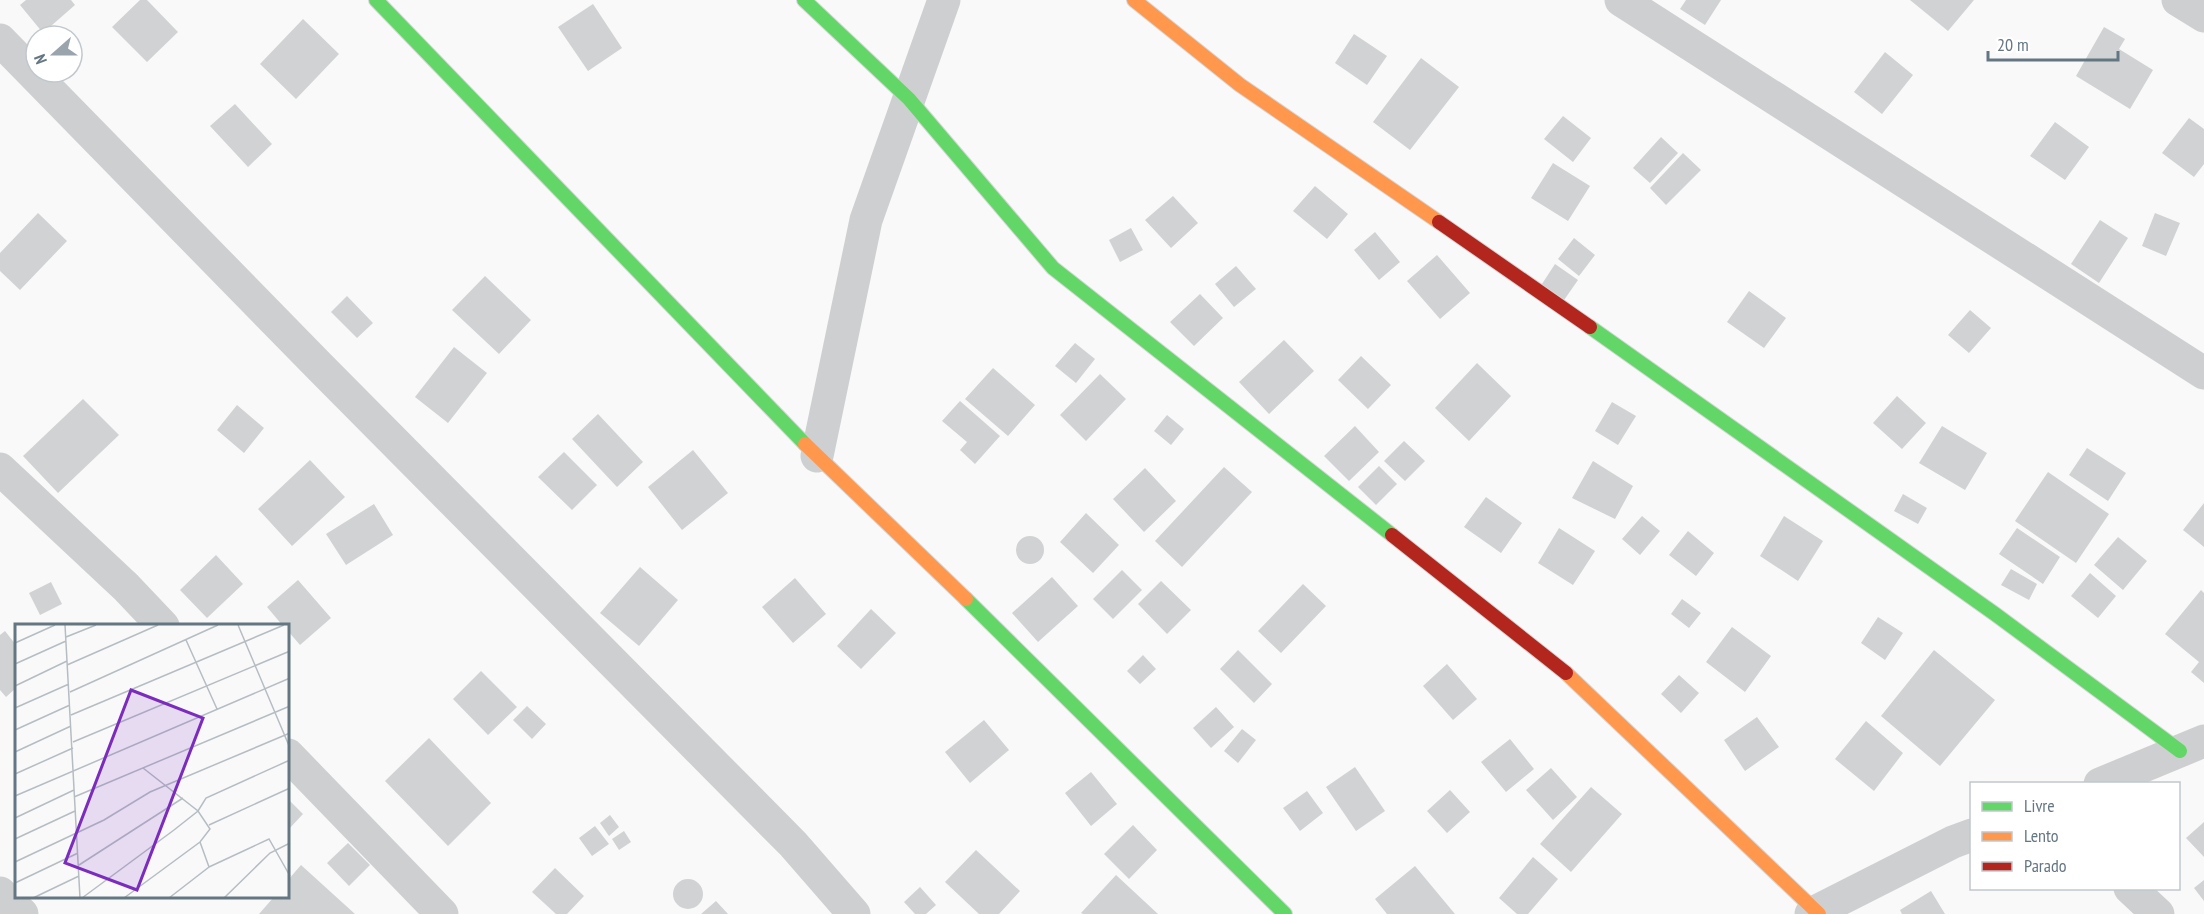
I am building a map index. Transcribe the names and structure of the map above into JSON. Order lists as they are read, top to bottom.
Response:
{
  "legend": ["Livre", "Lento", "Parado"],
  "scale_bar": "20 m",
  "north": "left"
}
